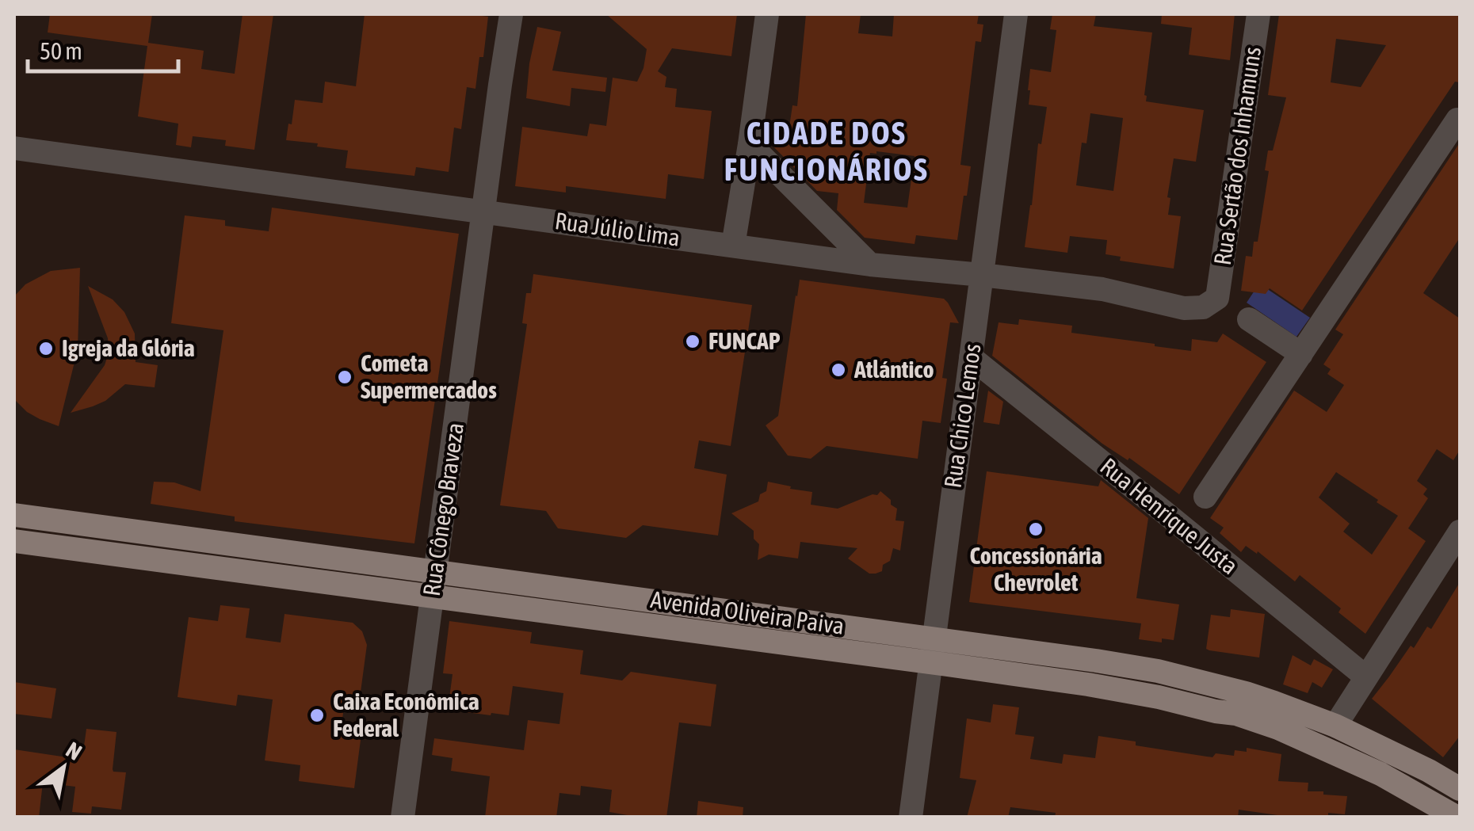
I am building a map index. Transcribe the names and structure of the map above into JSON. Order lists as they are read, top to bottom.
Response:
{
  "streets": {
    "main road": ["Avenida Oliveira Paiva"],
    "street": [
      "Rua Sertão dos Inhamuns",
      "Rua Júlio Lima",
      "Rua Chico Lemos",
      "Rua Cônego Braveza",
      "Rua Henrique Justa"
    ]
  },
  "crossings": [
    ["Rua Sertão dos Inhamuns", "Rua Júlio Lima"],
    ["Rua Júlio Lima", "Rua Chico Lemos"],
    ["Rua Júlio Lima", "Rua Cônego Braveza"],
    ["Rua Chico Lemos", "Rua Henrique Justa"],
    ["Rua Chico Lemos", "Avenida Oliveira Paiva"],
    ["Rua Cônego Braveza", "Avenida Oliveira Paiva"]
  ],
  "districts": ["CIDADE DOS FUNCIONÁRIOS"],
  "places": [
    "FUNCAP",
    "Igreja da Glória",
    "Atlántico",
    "Cometa Supermercados",
    "Concessionária Chevrolet",
    "Caixa Econômica Federal"
  ],
  "scale_bar": "50 m",
  "north": "top right"
}
